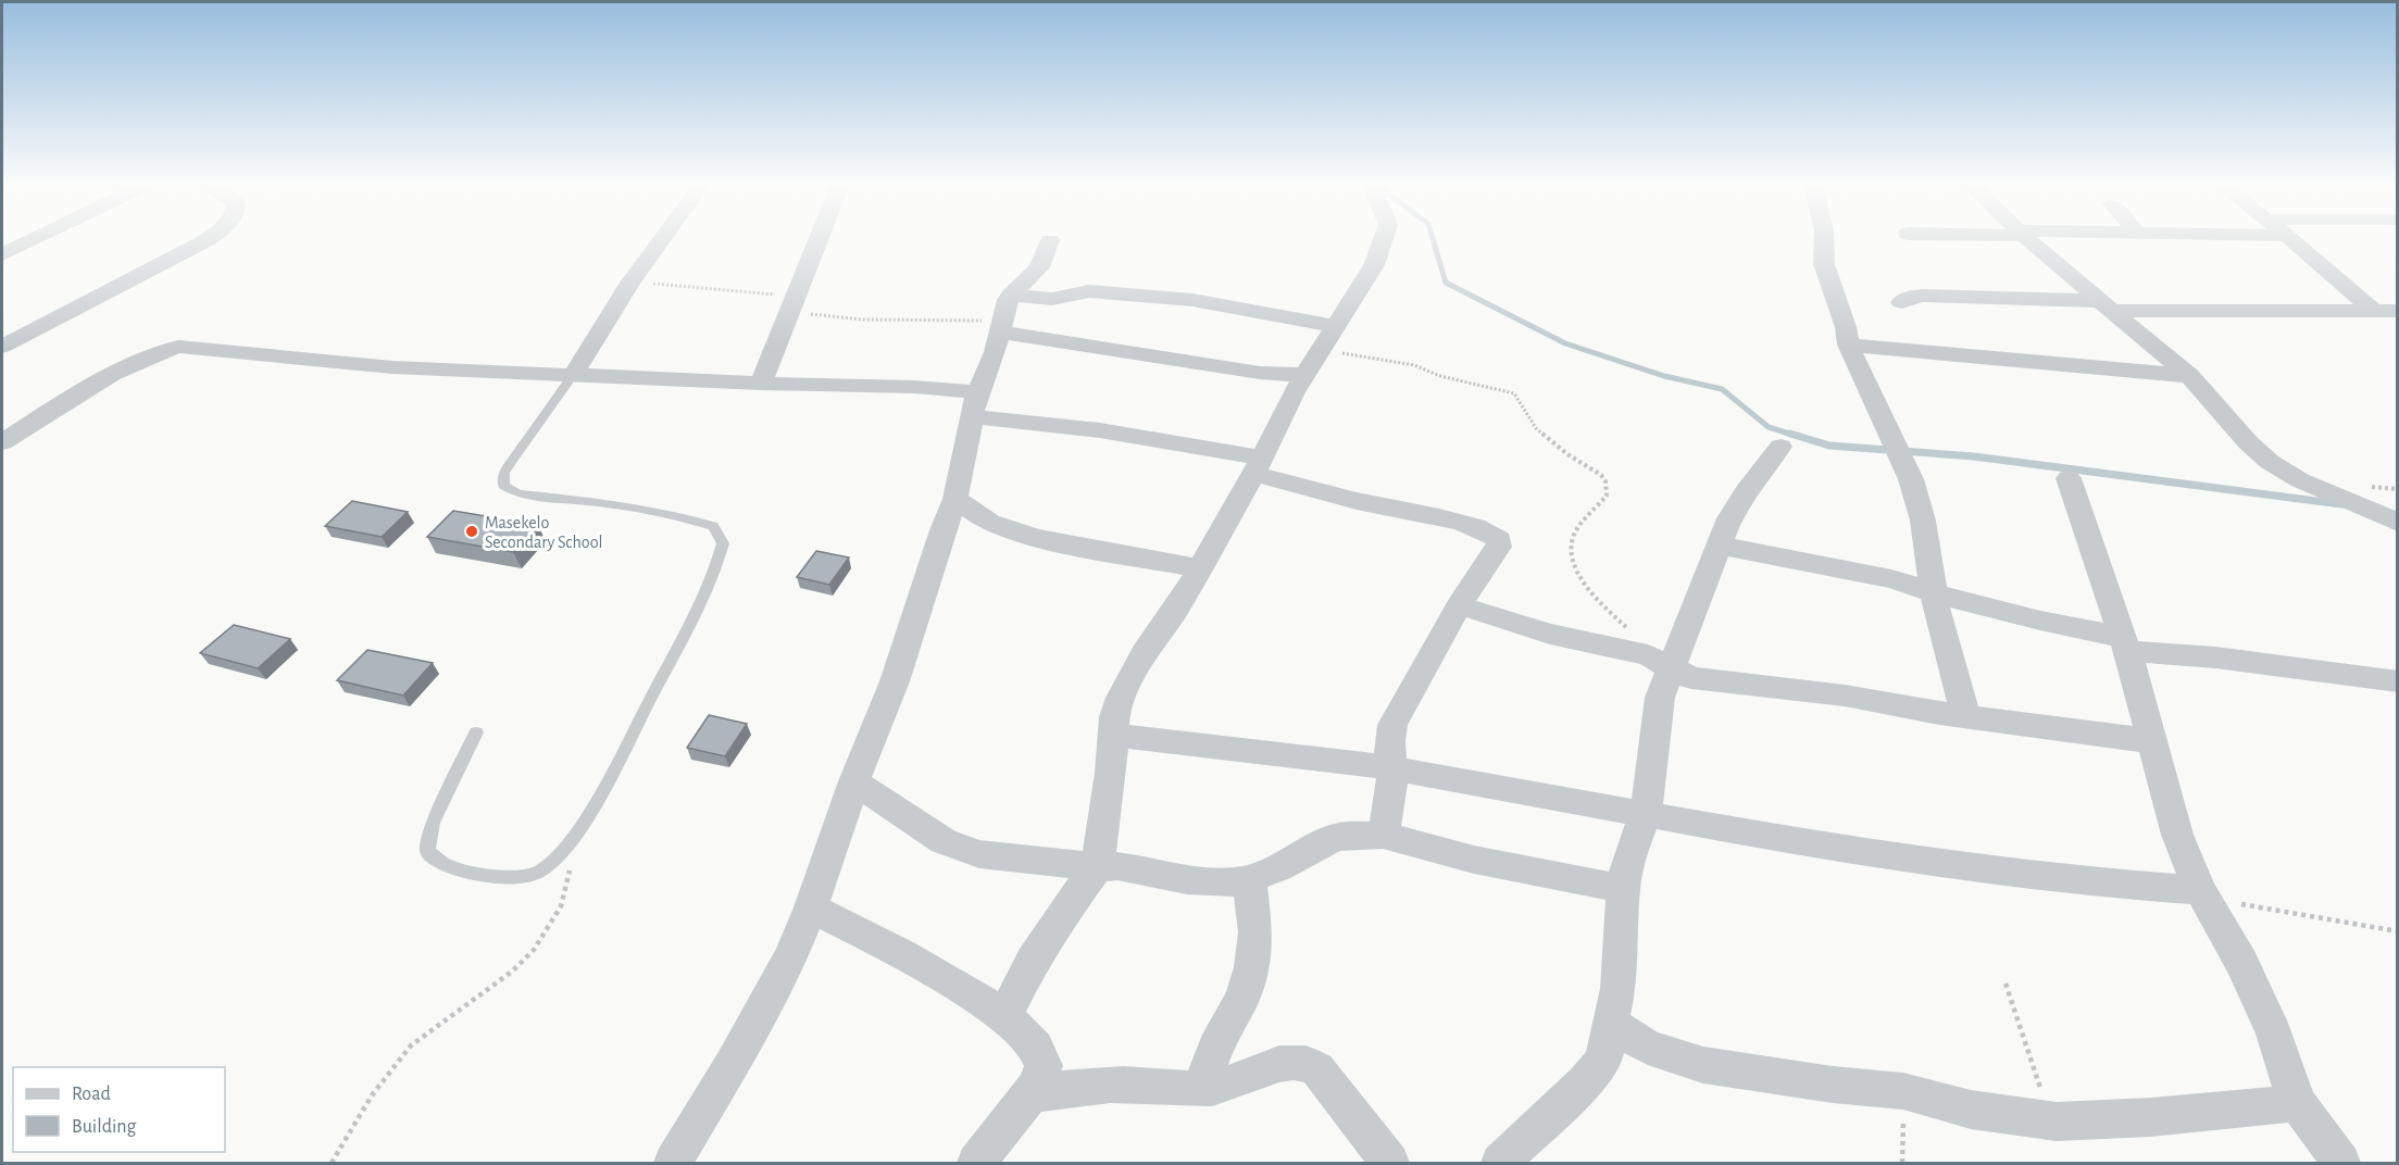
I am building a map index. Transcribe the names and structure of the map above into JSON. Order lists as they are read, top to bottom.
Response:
{
  "places": ["Masekelo Secondary School"],
  "legend": ["Road", "Building"]
}
